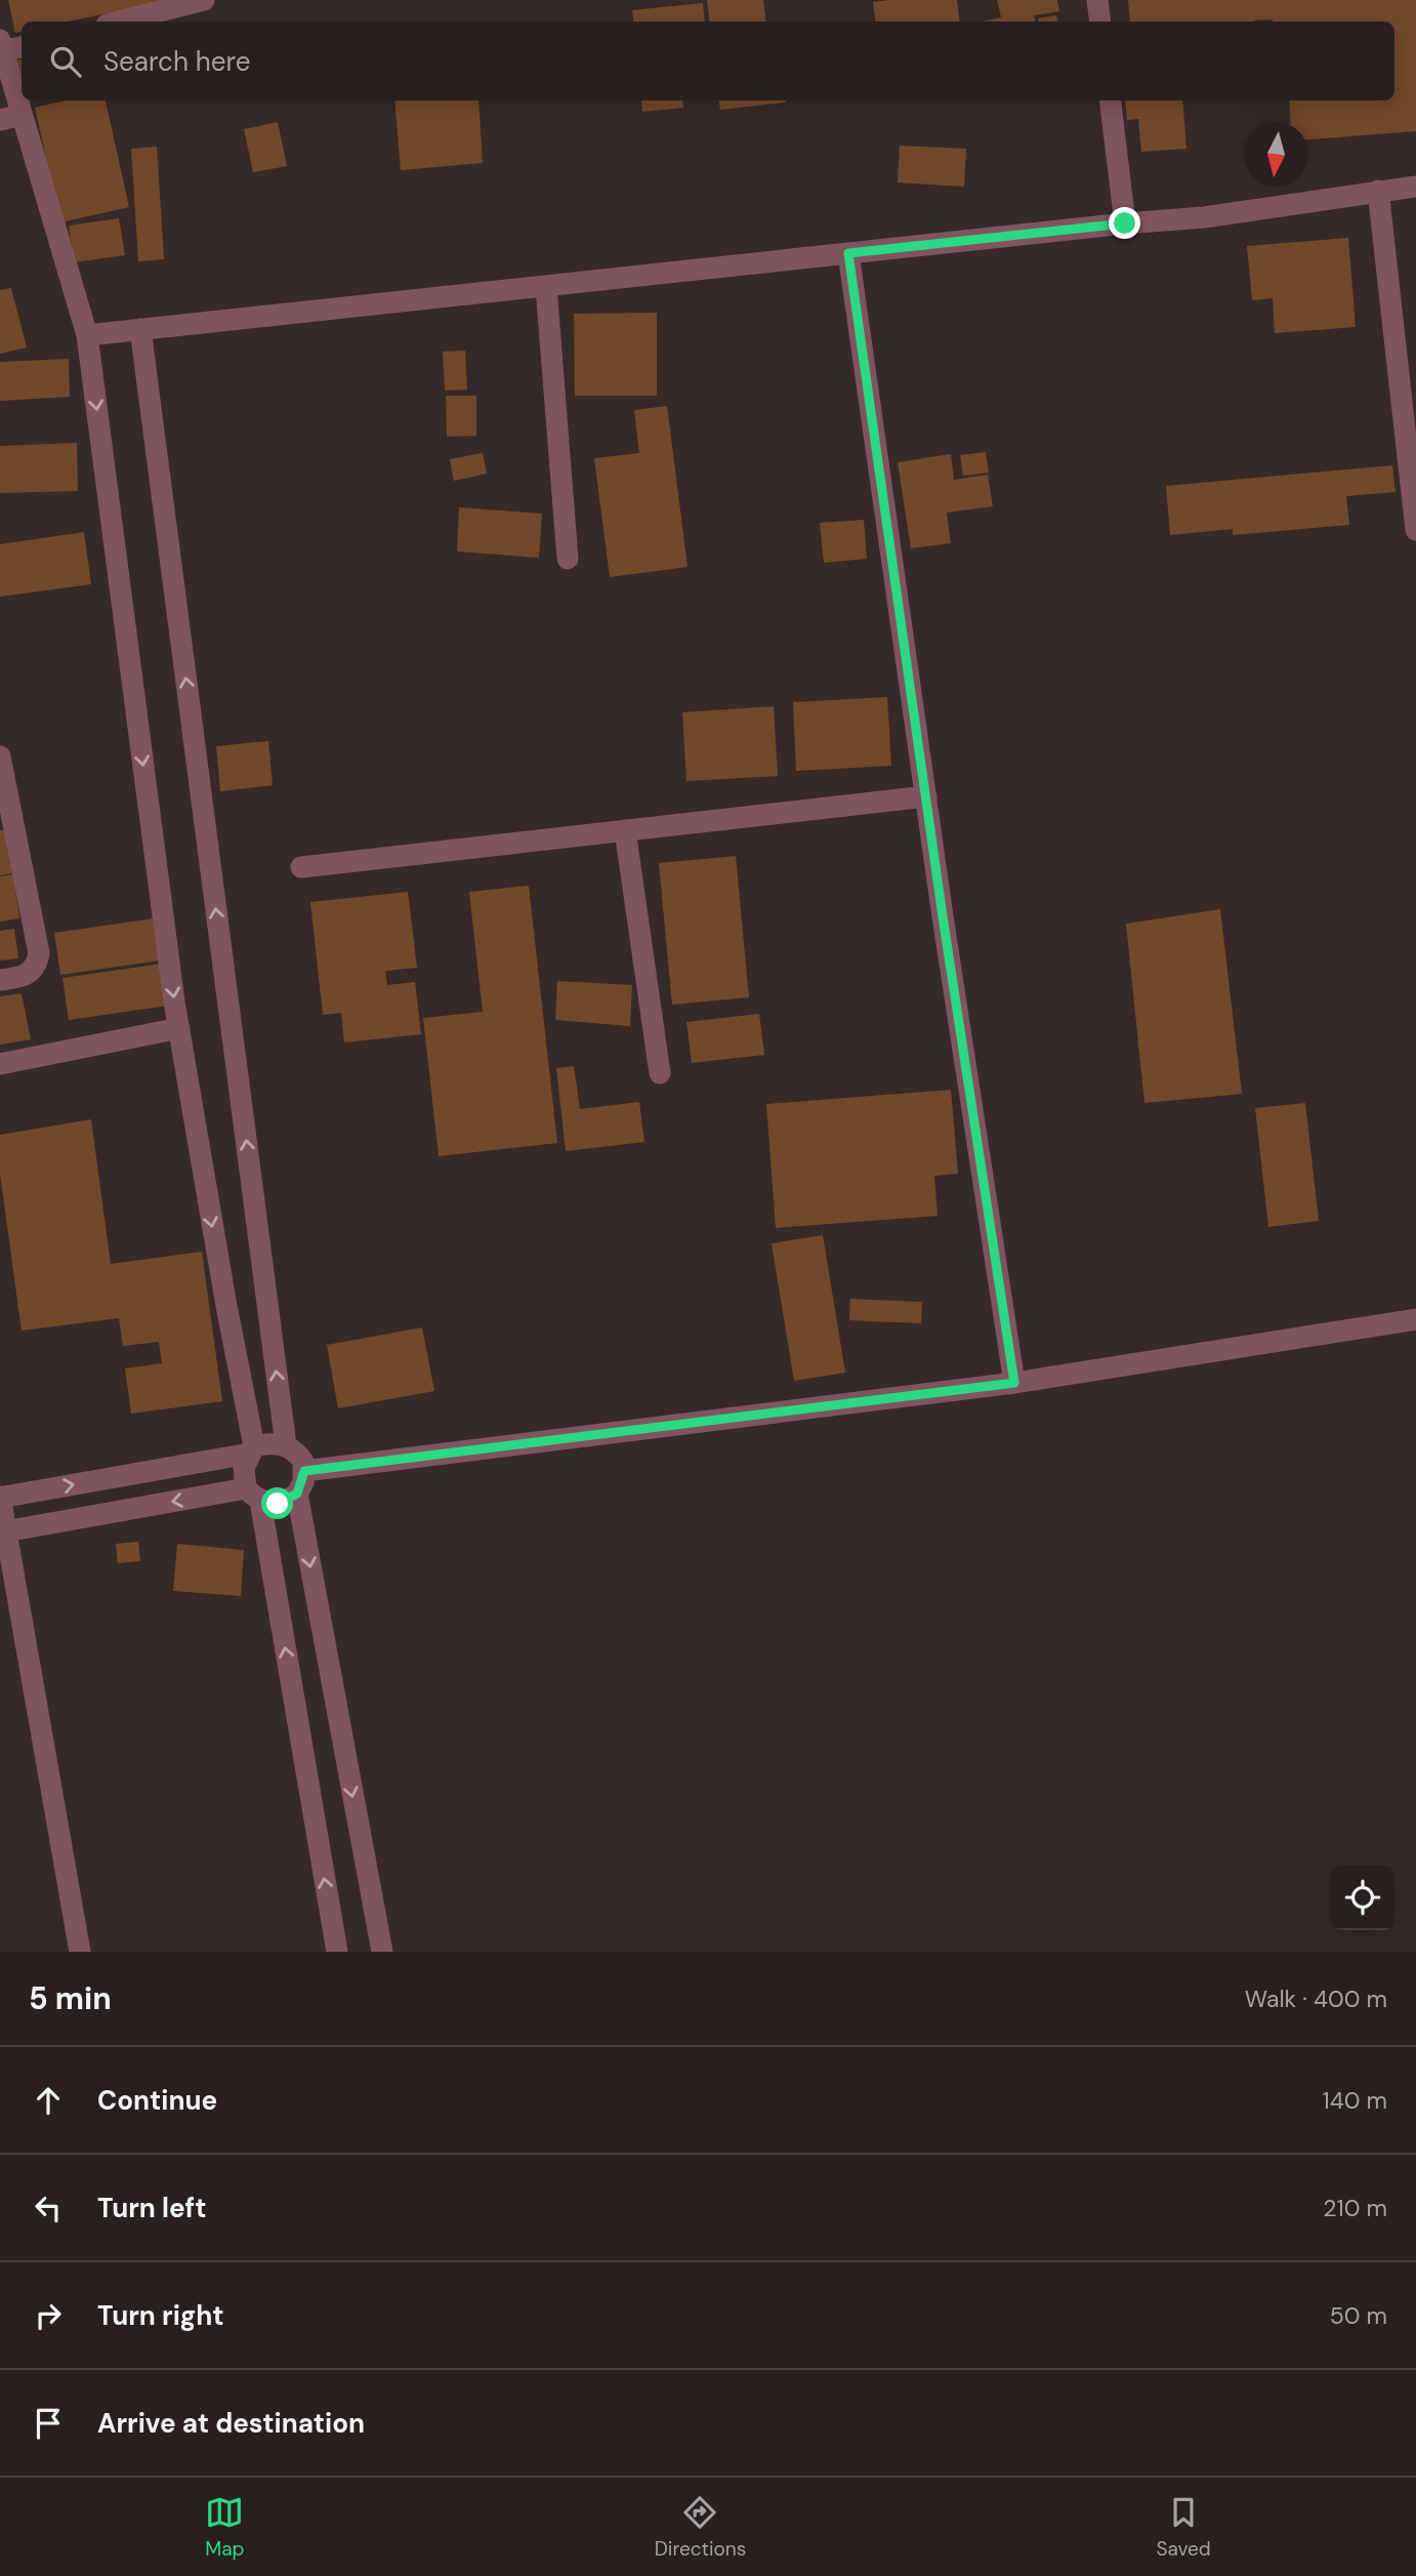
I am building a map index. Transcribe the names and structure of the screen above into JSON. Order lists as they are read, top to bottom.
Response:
{
  "north": "bottom",
  "page": {
    "search": "Search here",
    "heading": ["5 min", "Walk · 400 m"],
    "list": [
      ["Continue", "140 m"],
      ["Turn left", "210 m"],
      ["Turn right", "50 m"],
      "Arrive at destination"
    ],
    "nav": ["Map", "Directions", "Saved"]
  }
}
